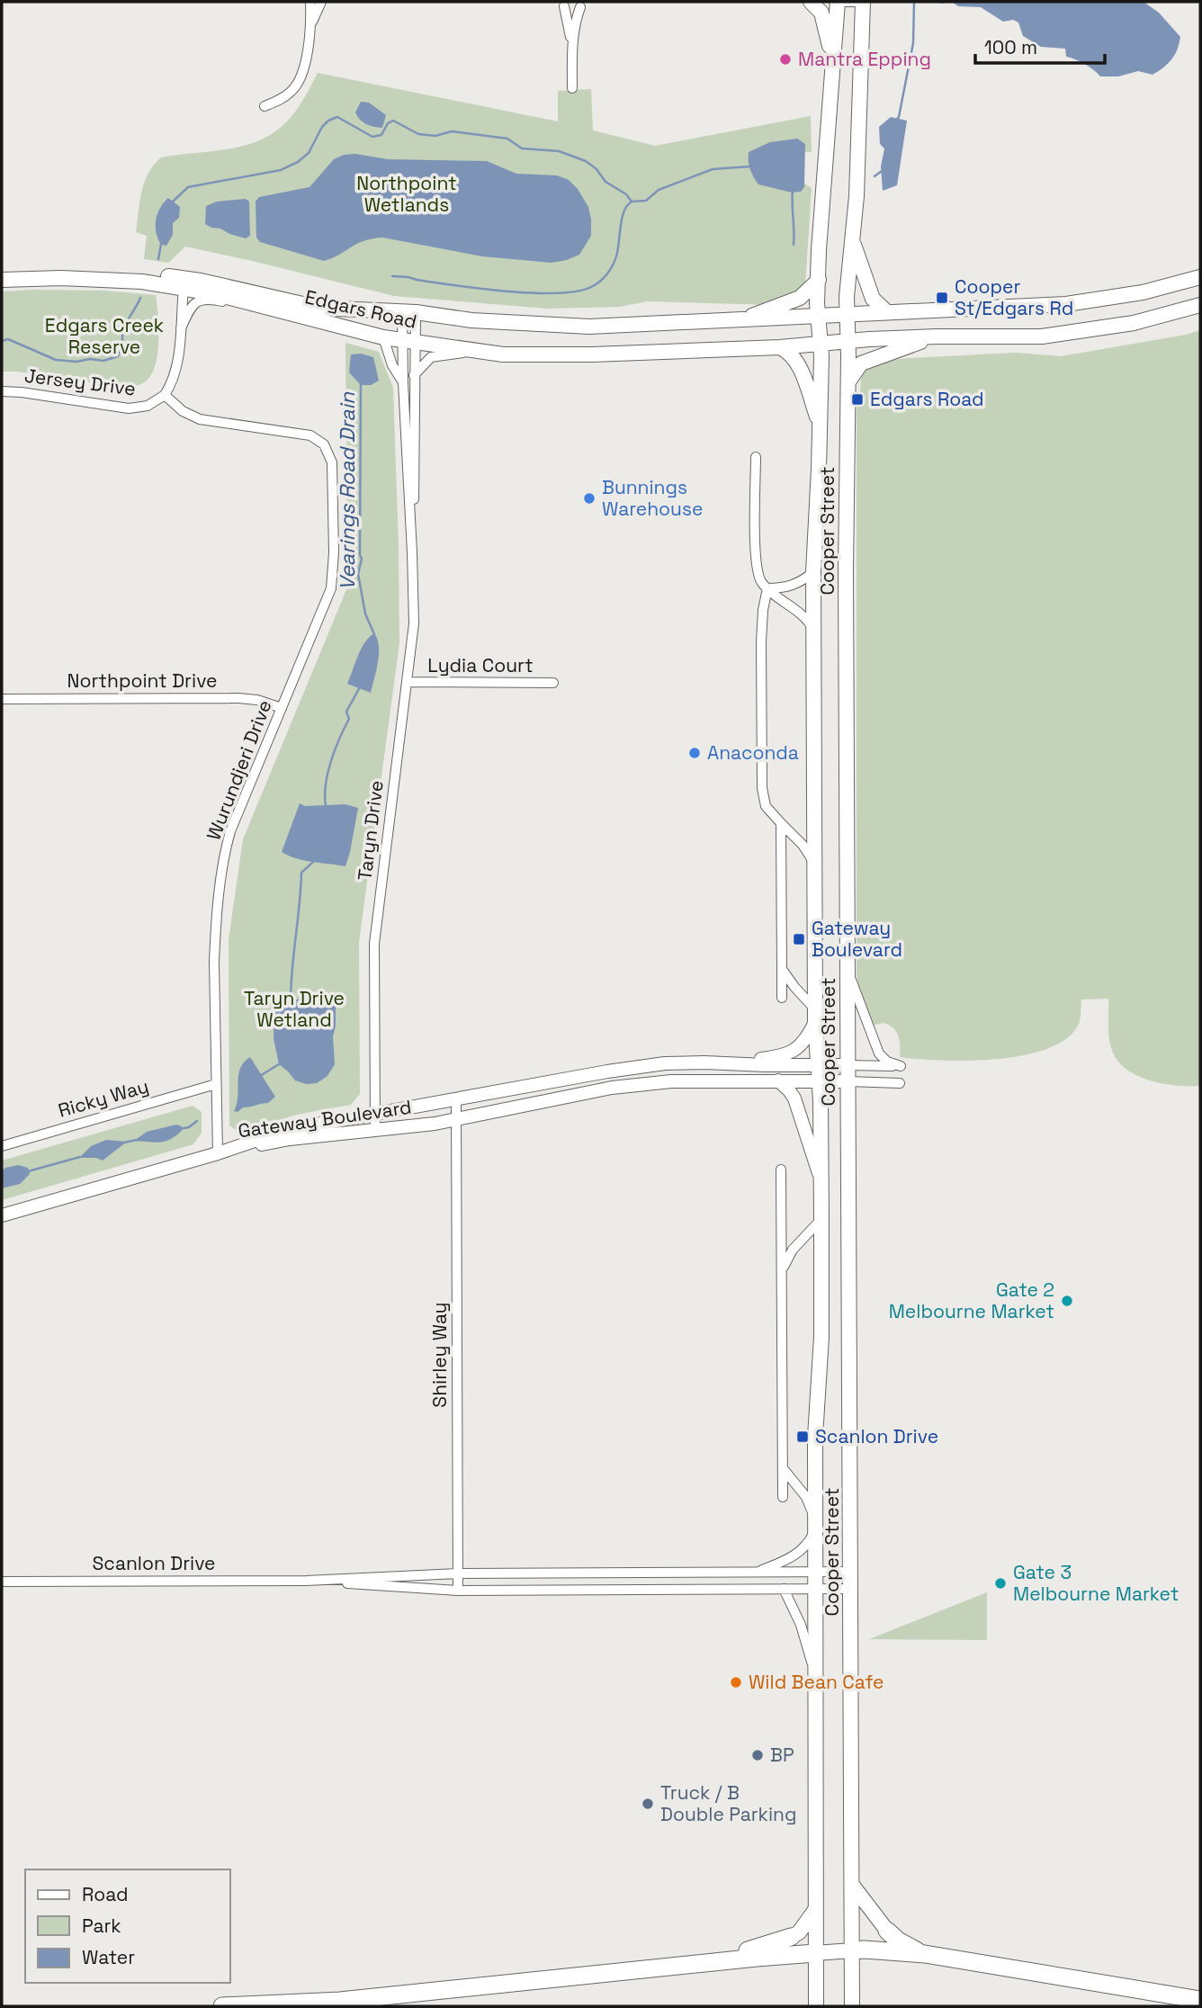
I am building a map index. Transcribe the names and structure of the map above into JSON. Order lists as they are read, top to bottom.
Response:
{
  "streets": {
    "main road": ["Edgars Road", "Cooper Street"],
    "street": [
      "Jersey Drive",
      "Lydia Court",
      "Northpoint Drive",
      "Wurundjeri Drive",
      "Taryn Drive",
      "Ricky Way",
      "Gateway Boulevard",
      "Shirley Way",
      "Scanlon Drive"
    ]
  },
  "crossings": [
    ["Edgars Road", "Cooper Street"],
    ["Edgars Road", "Taryn Drive"],
    ["Jersey Drive", "Wurundjeri Drive"],
    ["Cooper Street", "Gateway Boulevard"],
    ["Cooper Street", "Scanlon Drive"],
    ["Lydia Court", "Taryn Drive"],
    ["Northpoint Drive", "Wurundjeri Drive"],
    ["Wurundjeri Drive", "Ricky Way"],
    ["Wurundjeri Drive", "Gateway Boulevard"],
    ["Taryn Drive", "Gateway Boulevard"],
    ["Gateway Boulevard", "Shirley Way"],
    ["Shirley Way", "Scanlon Drive"]
  ],
  "water": ["Vearings Road Drain"],
  "parks": ["Northpoint Wetlands", "Edgars Creek Reserve", "Taryn Drive Wetland"],
  "places": {
    "other": [
      "Mantra Epping",
      "Bunnings Warehouse",
      "Anaconda",
      "Gate 2 Melbourne Market",
      "Gate 3 Melbourne Market",
      "Wild Bean Cafe",
      "BP",
      "Truck / B Double Parking"
    ],
    "transit": [
      "Cooper St/Edgars Rd",
      "Edgars Road",
      "Gateway Boulevard",
      "Scanlon Drive"
    ]
  },
  "legend": ["Road", "Park", "Water"],
  "scale_bar": "100 m"
}
